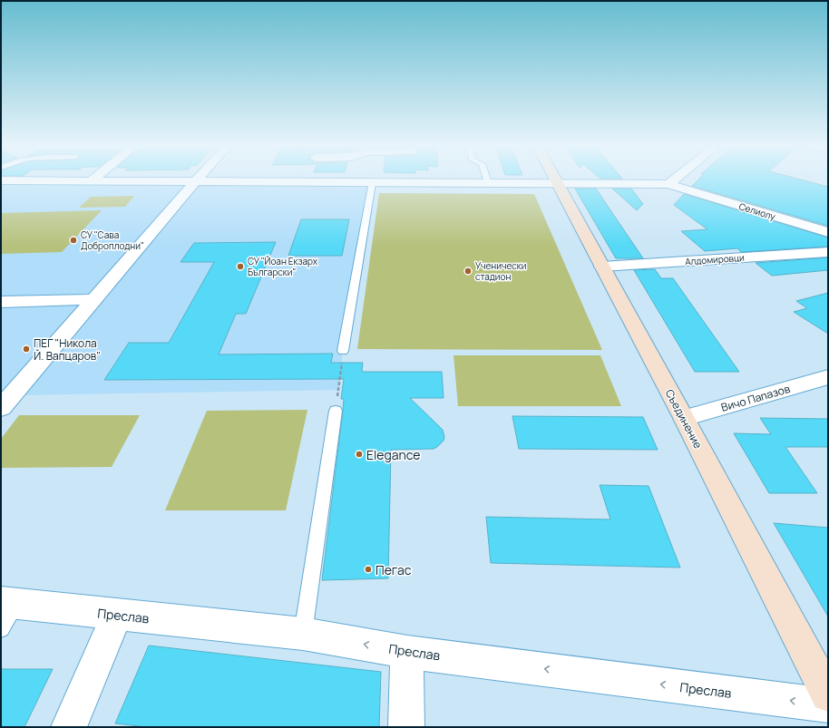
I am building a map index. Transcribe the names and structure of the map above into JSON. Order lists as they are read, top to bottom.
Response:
{
  "streets": {
    "street": [
      "Селиолу",
      "Алдомировци",
      "Вичо Папазов",
      "Съединение",
      "Преслав"
    ]
  },
  "crossings": [
    ["Селиолу", "Съединение"],
    ["Алдомировци", "Съединение"],
    ["Вичо Папазов", "Съединение"]
  ],
  "one_way": ["Преслав"],
  "places": [
    "СУ \"Сава Доброплодни\"",
    "СУ \"Йоан Екзарх Български\"",
    "Ученически стадион",
    "ПЕГ \"Никола Й. Вапцаров\"",
    "Elegance",
    "Пегас"
  ]
}
